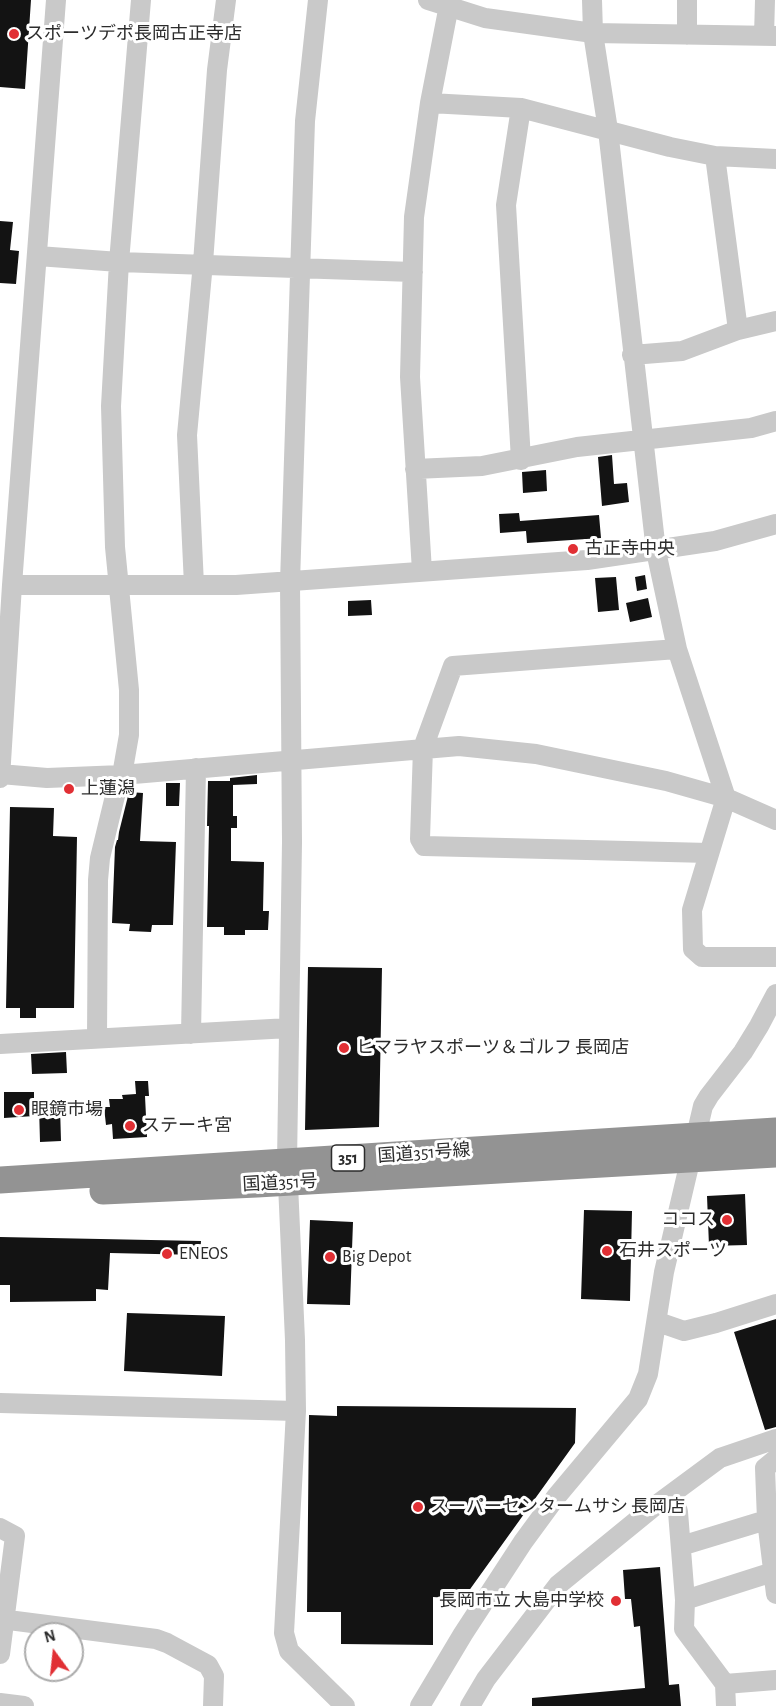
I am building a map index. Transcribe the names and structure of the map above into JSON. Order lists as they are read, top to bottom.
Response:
{
  "streets": {
    "highway": ["351", "国道351号"]
  },
  "crossings": [
    ["351", "国道351号"]
  ],
  "places": [
    "スポーツデポ長岡古正寺店",
    "古正寺中央",
    "上蓮潟",
    "ヒマラヤスポーツ＆ゴルフ 長岡店",
    "眼鏡市場",
    "ステーキ宮",
    "ココス",
    "石井スポーツ",
    "ENEOS",
    "Big Depot",
    "スーパーセンタームサシ 長岡店",
    "長岡市立 大島中学校"
  ],
  "north": "top"
}
